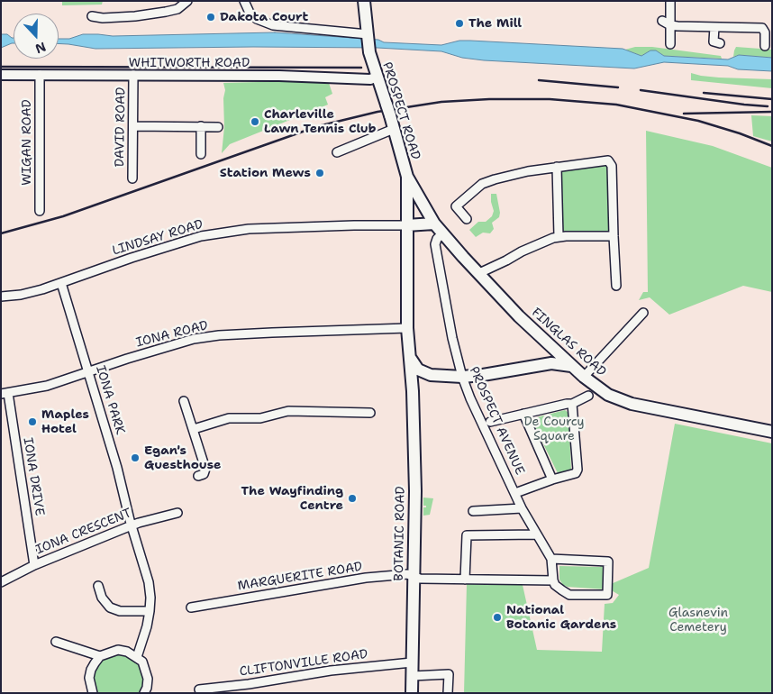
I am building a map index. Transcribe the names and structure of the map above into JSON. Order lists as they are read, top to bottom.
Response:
{
  "streets": {
    "main road": ["PROSPECT ROAD", "FINGLAS ROAD", "BOTANIC ROAD"],
    "street": [
      "WHITWORTH ROAD",
      "DAVID ROAD",
      "WIGAN ROAD",
      "LINDSAY ROAD",
      "IONA ROAD",
      "IONA PARK",
      "PROSPECT AVENUE",
      "IONA DRIVE",
      "IONA CRESCENT",
      "MARGUERITE ROAD",
      "CLIFTONVILLE ROAD"
    ]
  },
  "crossings": [
    ["WHITWORTH ROAD", "PROSPECT ROAD"],
    ["WHITWORTH ROAD", "DAVID ROAD"],
    ["WHITWORTH ROAD", "WIGAN ROAD"],
    ["PROSPECT ROAD", "LINDSAY ROAD"],
    ["PROSPECT ROAD", "FINGLAS ROAD"],
    ["PROSPECT ROAD", "BOTANIC ROAD"],
    ["LINDSAY ROAD", "IONA PARK"],
    ["LINDSAY ROAD", "BOTANIC ROAD"],
    ["IONA ROAD", "IONA PARK"],
    ["IONA ROAD", "IONA DRIVE"],
    ["IONA ROAD", "BOTANIC ROAD"],
    ["FINGLAS ROAD", "PROSPECT AVENUE"],
    ["IONA PARK", "IONA CRESCENT"],
    ["IONA DRIVE", "IONA CRESCENT"],
    ["BOTANIC ROAD", "MARGUERITE ROAD"],
    ["BOTANIC ROAD", "CLIFTONVILLE ROAD"]
  ],
  "parks": ["De Courcy Square", "Glasnevin Cemetery"],
  "places": [
    "Dakota Court",
    "The Mill",
    "Charleville Lawn Tennis Club",
    "Station Mews",
    "Maples Hotel",
    "Egan's Guesthouse",
    "The Wayfinding Centre",
    "National Botanic Gardens"
  ],
  "north": "bottom"
}
